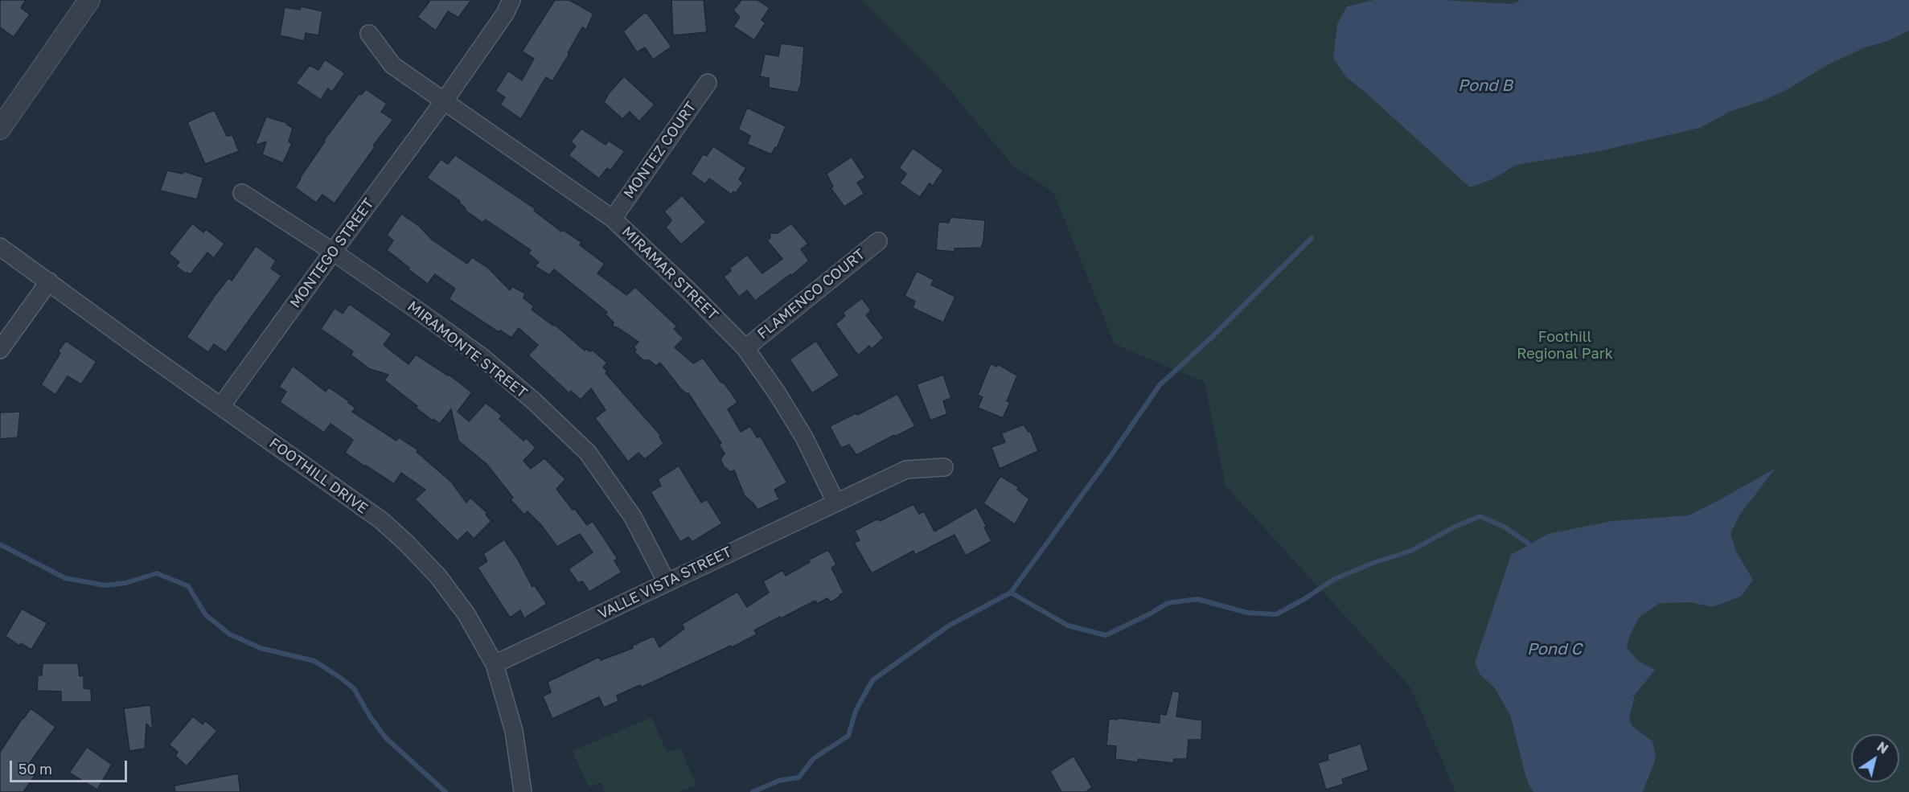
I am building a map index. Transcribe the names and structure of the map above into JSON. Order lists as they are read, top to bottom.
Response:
{
  "streets": {
    "street": [
      "MONTEZ COURT",
      "MONTEGO STREET",
      "MIRAMAR STREET",
      "FLAMENCO COURT",
      "MIRAMONTE STREET",
      "FOOTHILL DRIVE",
      "VALLE VISTA STREET"
    ]
  },
  "crossings": [
    ["MONTEZ COURT", "MIRAMAR STREET"],
    ["MONTEGO STREET", "MIRAMAR STREET"],
    ["MONTEGO STREET", "MIRAMONTE STREET"],
    ["MONTEGO STREET", "FOOTHILL DRIVE"],
    ["MIRAMAR STREET", "FLAMENCO COURT"],
    ["MIRAMAR STREET", "VALLE VISTA STREET"],
    ["MIRAMONTE STREET", "VALLE VISTA STREET"],
    ["FOOTHILL DRIVE", "VALLE VISTA STREET"]
  ],
  "water": ["Pond B", "Pond C"],
  "parks": ["Foothill Regional Park"],
  "scale_bar": "50 m",
  "north": "top right"
}
